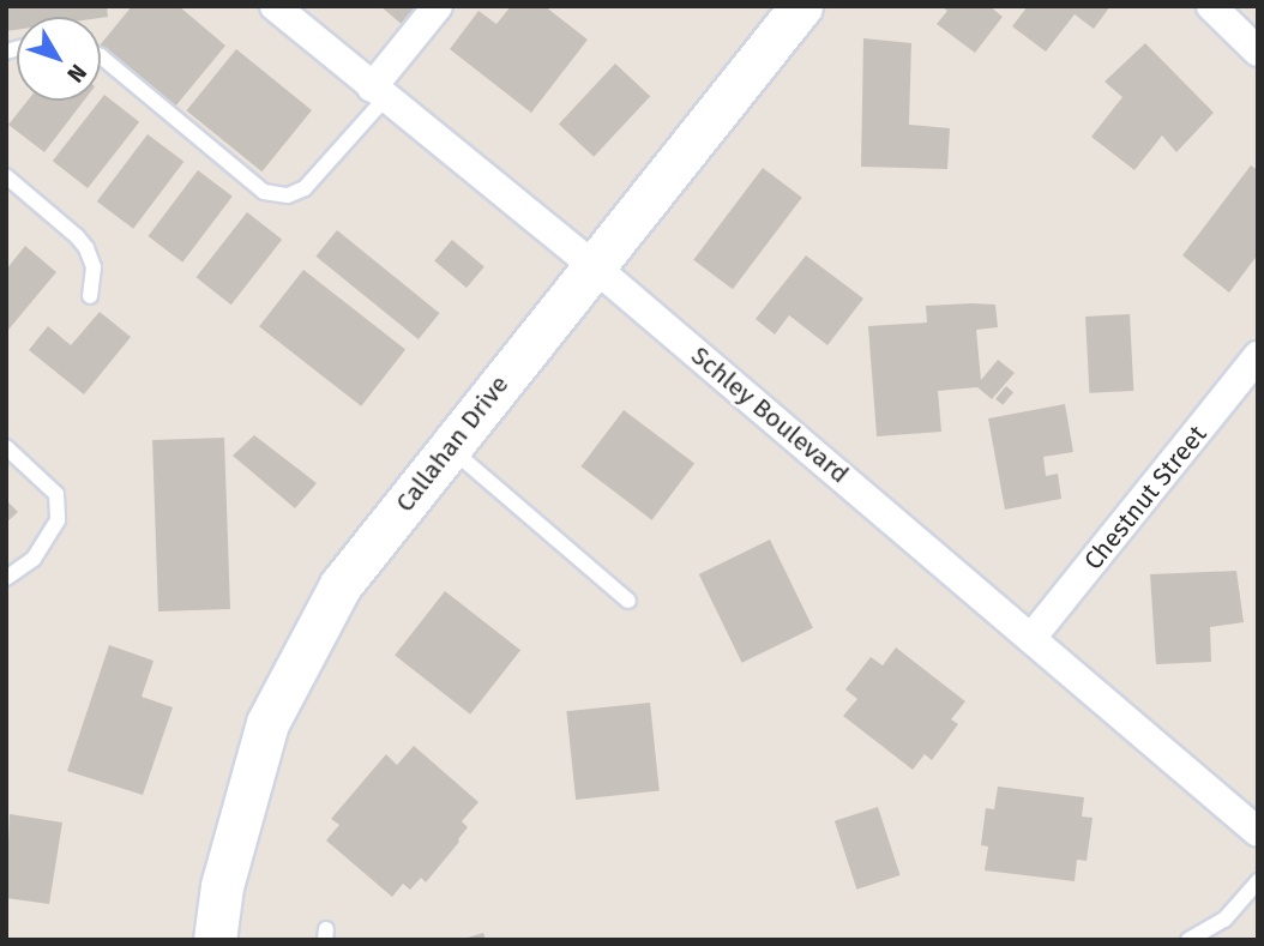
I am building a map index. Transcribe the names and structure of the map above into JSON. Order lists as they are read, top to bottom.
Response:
{
  "streets": {
    "street": ["Schley Boulevard", "Callahan Drive", "Chestnut Street"]
  },
  "crossings": [
    ["Schley Boulevard", "Callahan Drive"],
    ["Schley Boulevard", "Chestnut Street"]
  ],
  "north": "bottom right"
}
